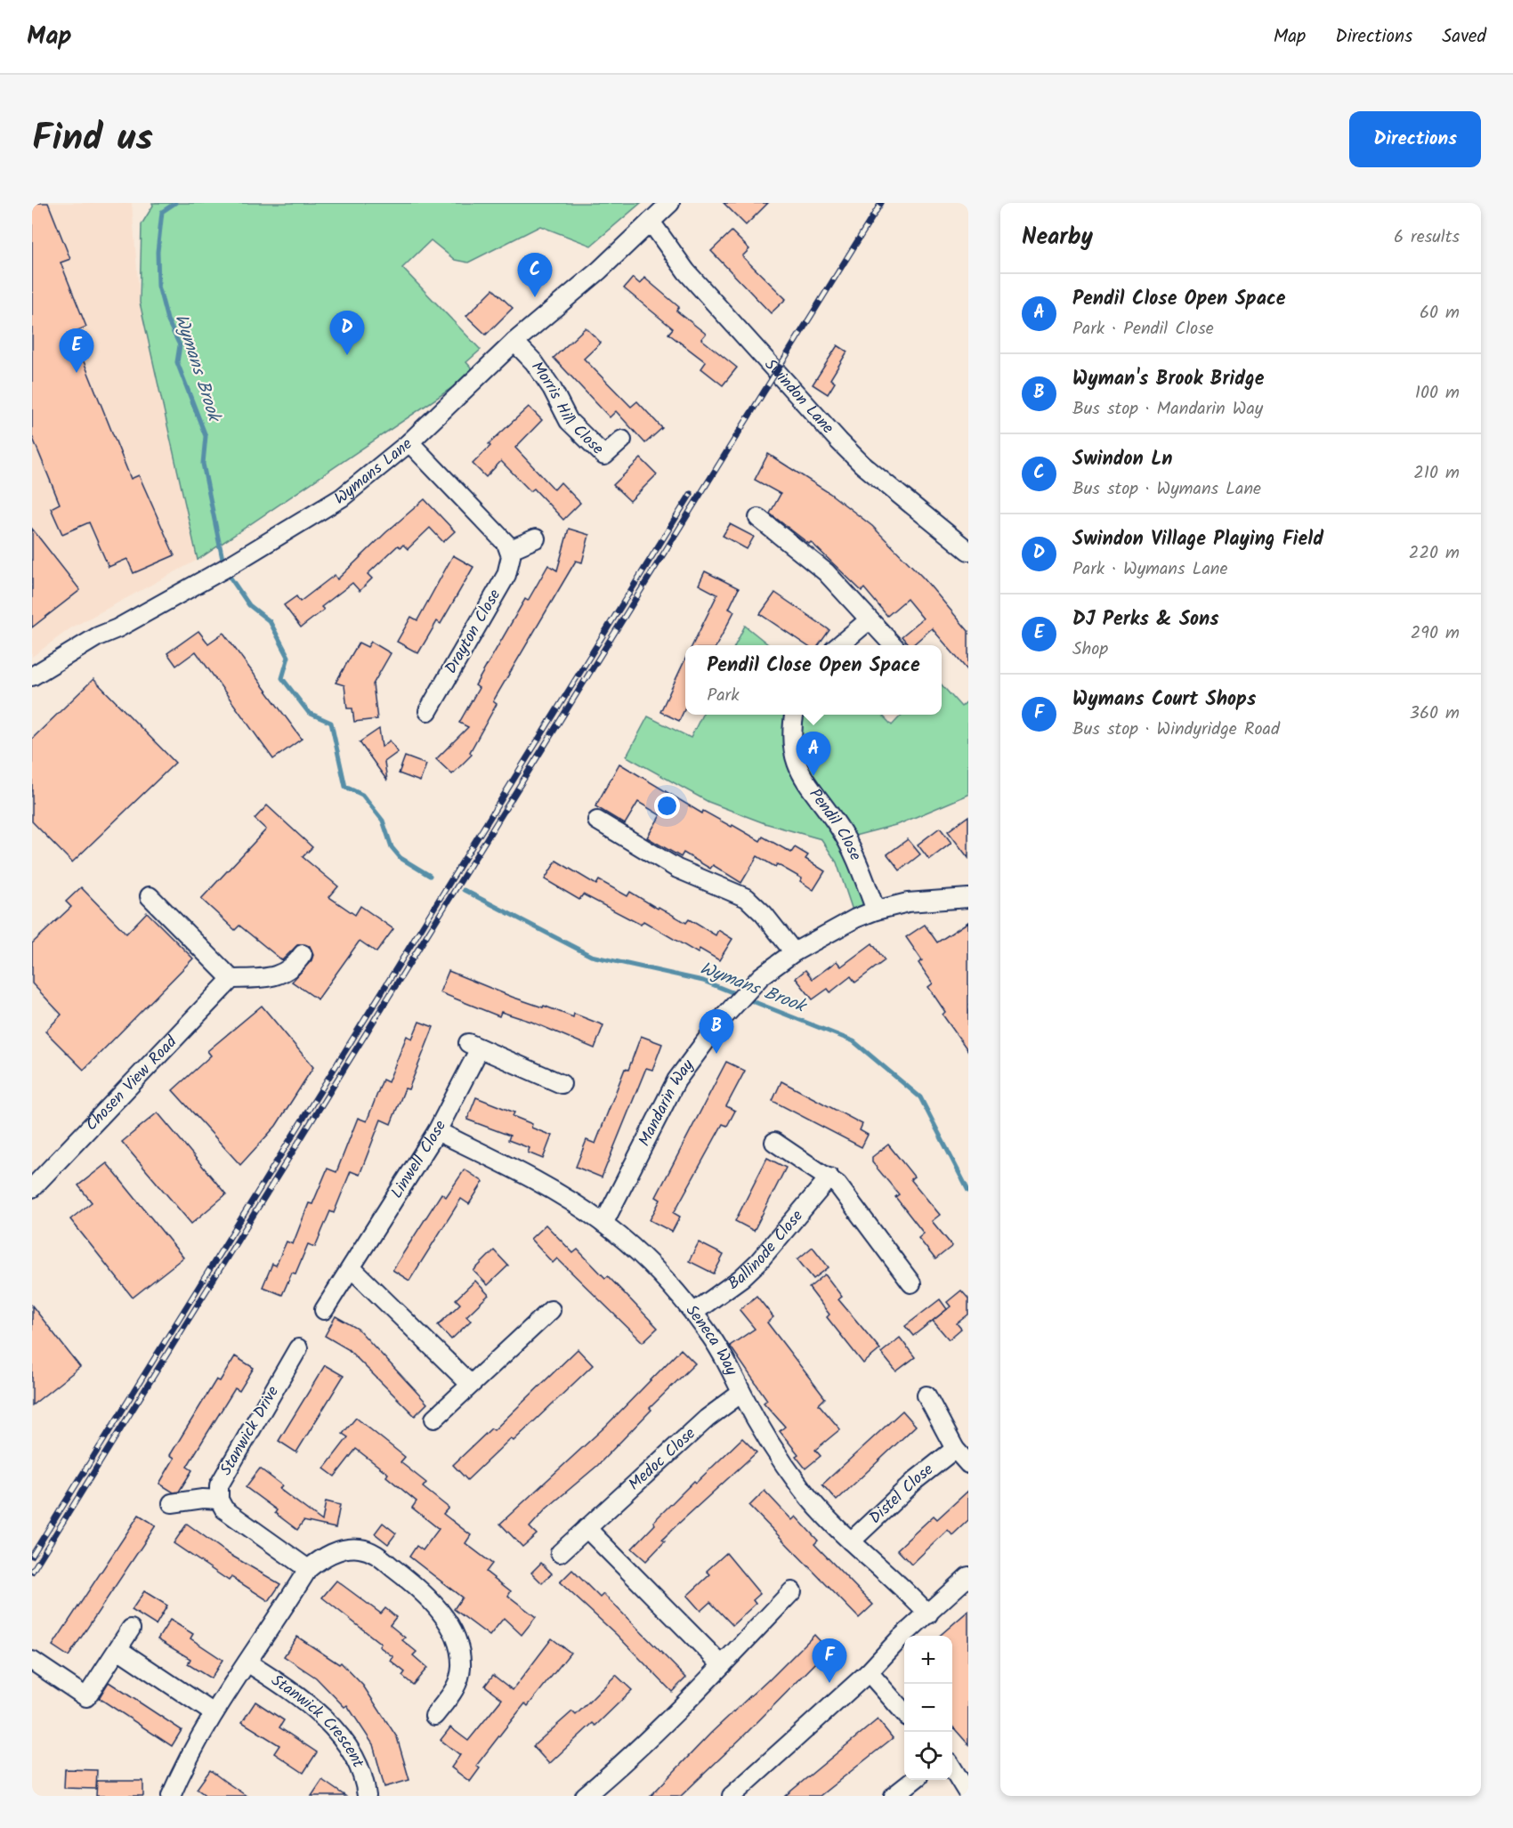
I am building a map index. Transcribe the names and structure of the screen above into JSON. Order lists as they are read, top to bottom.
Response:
{
  "streets": {
    "street": [
      "Swindon Lane",
      "Morris Hill Close",
      "Wymans Lane",
      "Drayton Close",
      "Pendil Close",
      "Chosen View Road",
      "Mandarin Way",
      "Linwell Close",
      "Ballinode Close",
      "Seneca Way",
      "Stanwick Drive",
      "Medoc Close",
      "Distel Close",
      "Stanwick Crescent"
    ]
  },
  "crossings": [
    ["Swindon Lane", "Wymans Lane"],
    ["Morris Hill Close", "Wymans Lane"],
    ["Pendil Close", "Mandarin Way"],
    ["Mandarin Way", "Seneca Way"],
    ["Linwell Close", "Seneca Way"],
    ["Ballinode Close", "Seneca Way"],
    ["Seneca Way", "Medoc Close"],
    ["Seneca Way", "Distel Close"]
  ],
  "water": ["Wymans Brook"],
  "page": {
    "header": "Map",
    "nav": ["Map", "Directions", "Saved"],
    "title": "Find us",
    "buttons": "Directions",
    "heading": ["Nearby", "6 results"],
    "pins": [
      "C",
      "D",
      "E",
      "A",
      "B",
      "F"
    ],
    "list": [
      {
        "mark": "A",
        "name": "Pendil Close Open Space",
        "note": "Park · Pendil Close",
        "value": "60 m"
      },
      {
        "mark": "B",
        "name": "Wyman's Brook Bridge",
        "note": "Bus stop · Mandarin Way",
        "value": "100 m"
      },
      {
        "mark": "C",
        "name": "Swindon Ln",
        "note": "Bus stop · Wymans Lane",
        "value": "210 m"
      },
      {
        "mark": "D",
        "name": "Swindon Village Playing Field",
        "note": "Park · Wymans Lane",
        "value": "220 m"
      },
      {
        "mark": "E",
        "name": "DJ Perks & Sons",
        "note": "Shop",
        "value": "290 m"
      },
      {
        "mark": "F",
        "name": "Wymans Court Shops",
        "note": "Bus stop · Windyridge Road",
        "value": "360 m"
      }
    ],
    "popup": ["Pendil Close Open Space", "Park"],
    "map_buttons": ["+", "−"]
  }
}
